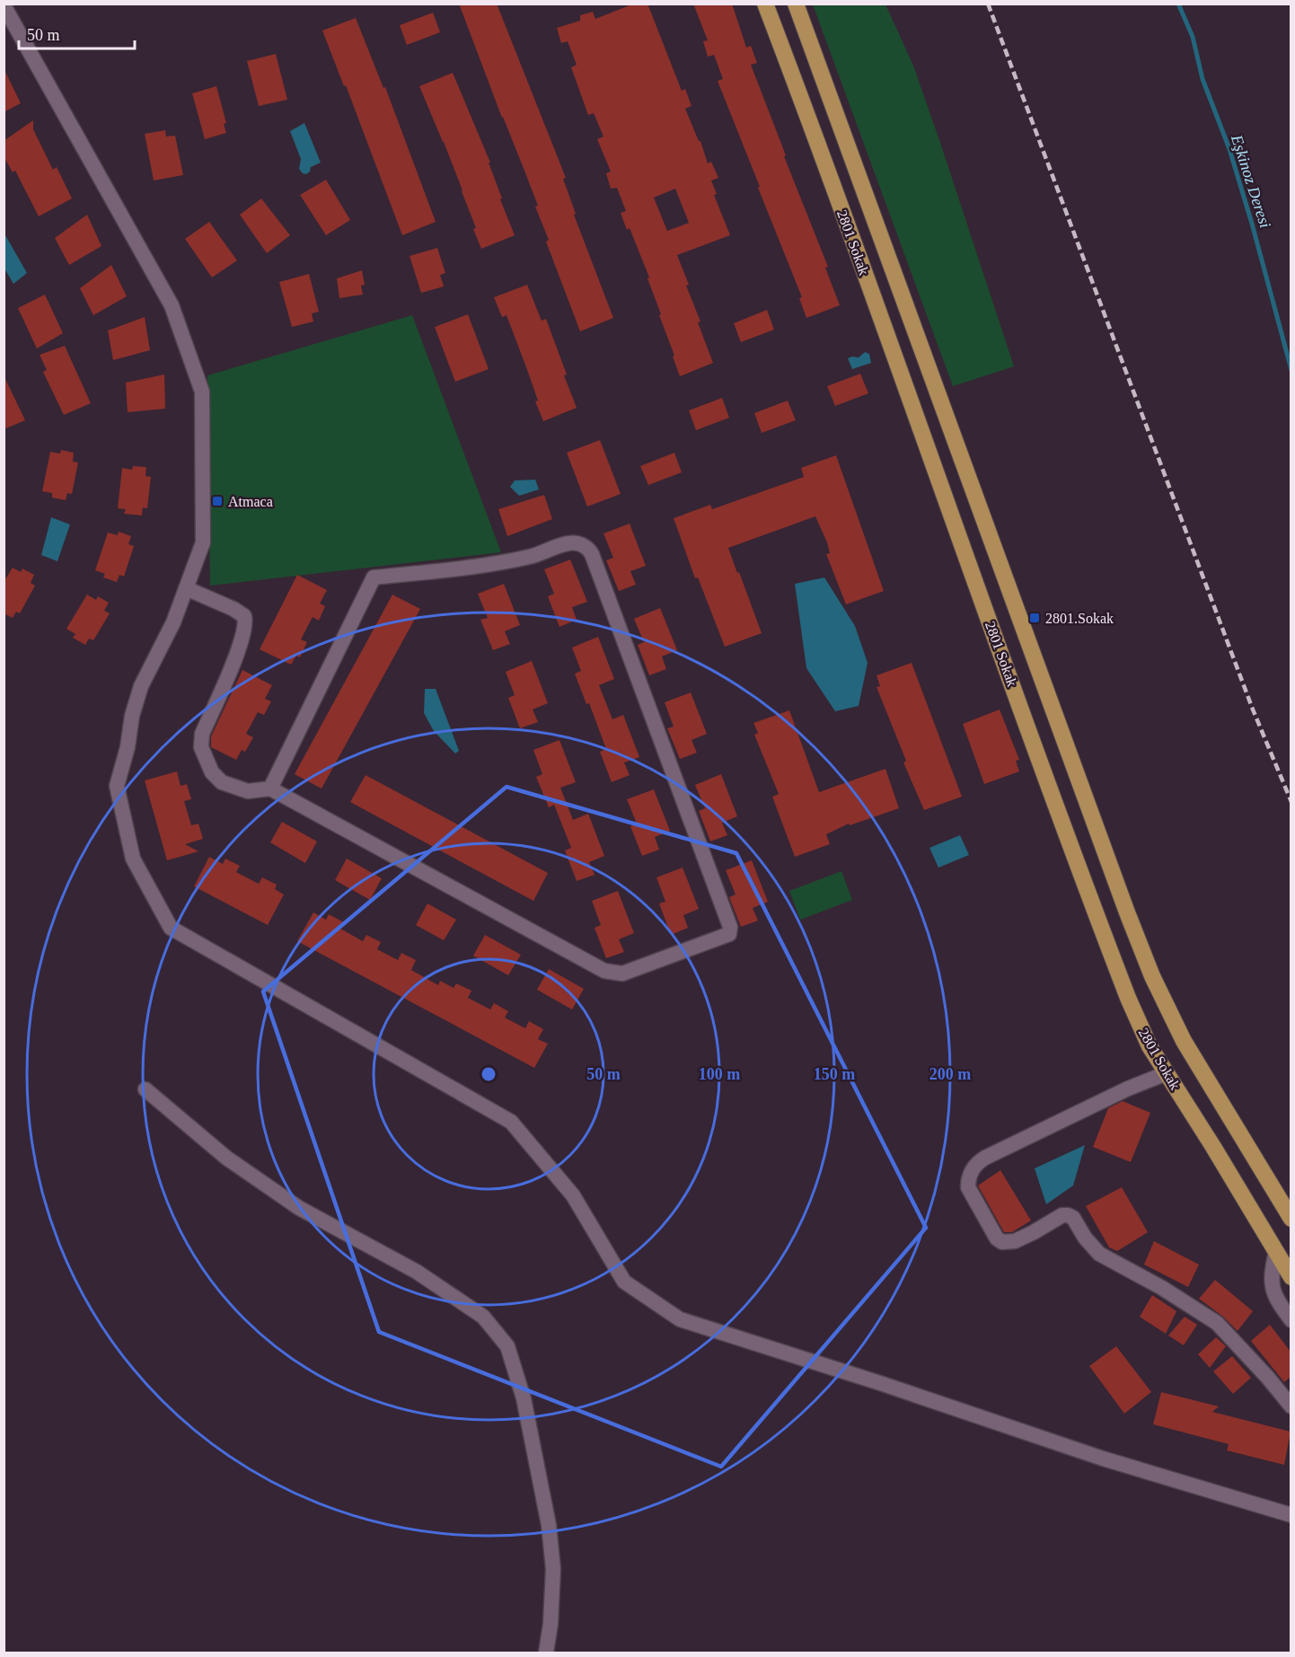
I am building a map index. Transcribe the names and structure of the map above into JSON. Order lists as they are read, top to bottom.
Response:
{
  "streets": {
    "main road": ["2801 Sokak"]
  },
  "water": ["Eşkinoz Deresi"],
  "places": {
    "transit": ["Atmaca", "2801.Sokak"]
  },
  "scale_bar": "50 m",
  "rings": [
    "50 m",
    "100 m",
    "150 m",
    "200 m"
  ]
}
